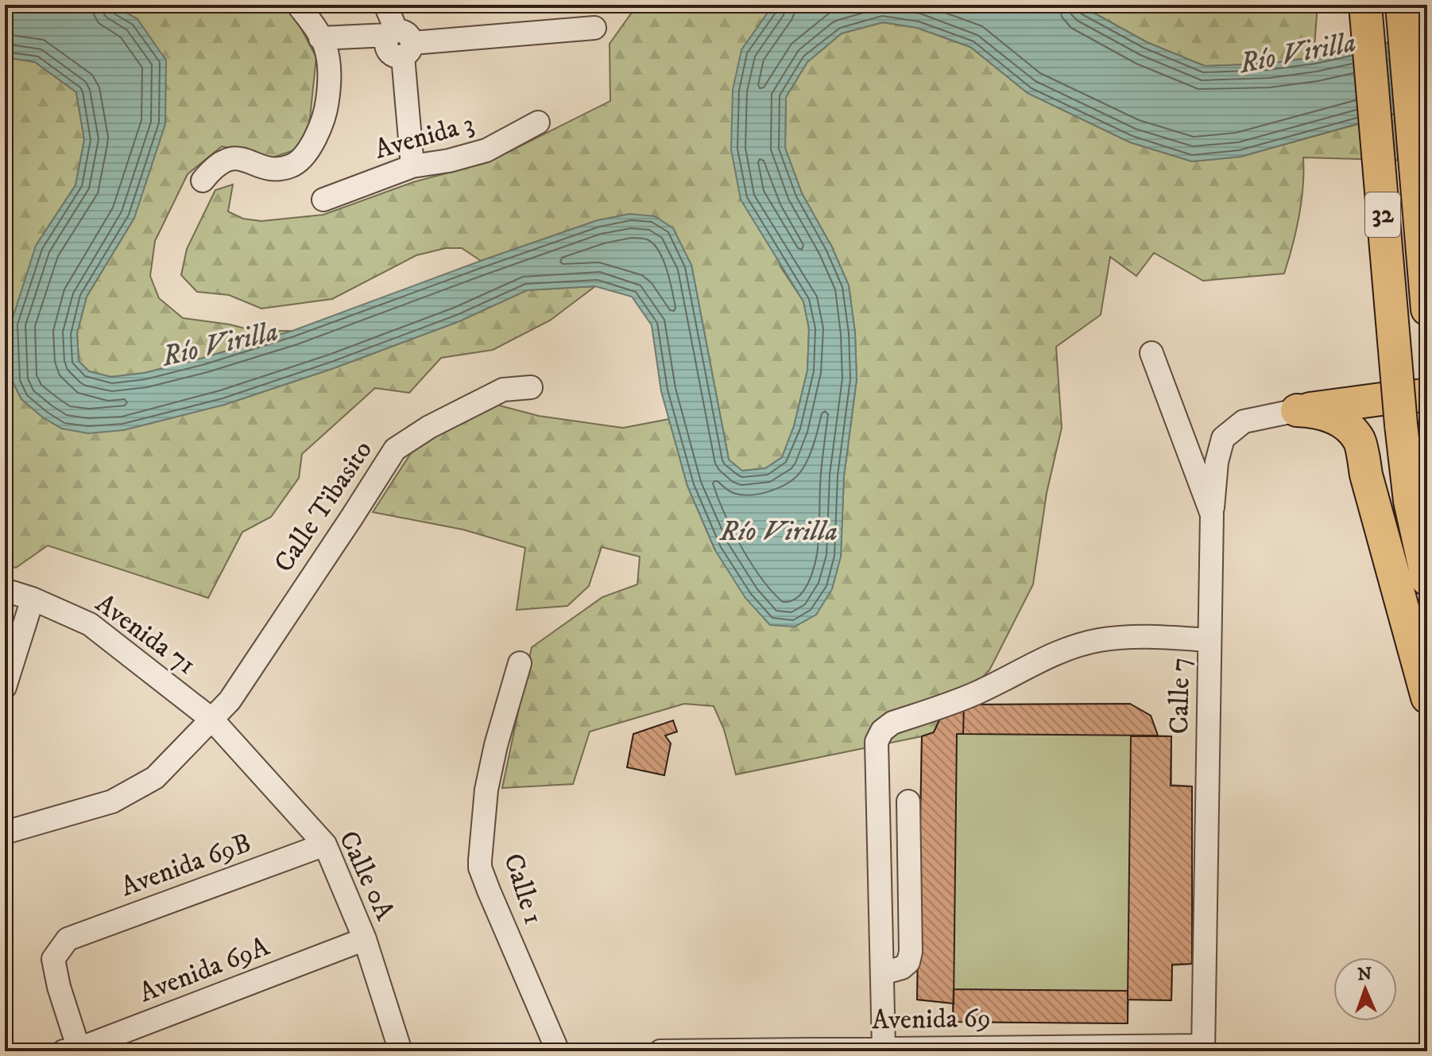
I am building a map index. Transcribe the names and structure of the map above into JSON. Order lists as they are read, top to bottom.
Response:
{
  "streets": {
    "highway": ["32"],
    "street": [
      "Avenida 3",
      "Calle Tibasito",
      "Avenida 71",
      "Calle 7",
      "Avenida 69B",
      "Calle 0A",
      "Calle 1",
      "Avenida 69A",
      "Avenida 69"
    ]
  },
  "crossings": [
    ["Calle Tibasito", "Avenida 71"],
    ["Calle Tibasito", "Calle 0A"],
    ["Avenida 71", "Calle 0A"],
    ["Calle 7", "Avenida 69"],
    ["Avenida 69B", "Calle 0A"],
    ["Avenida 69B", "Avenida 69A"],
    ["Calle 0A", "Avenida 69A"]
  ],
  "water": ["Río Virilla"],
  "north": "top"
}
